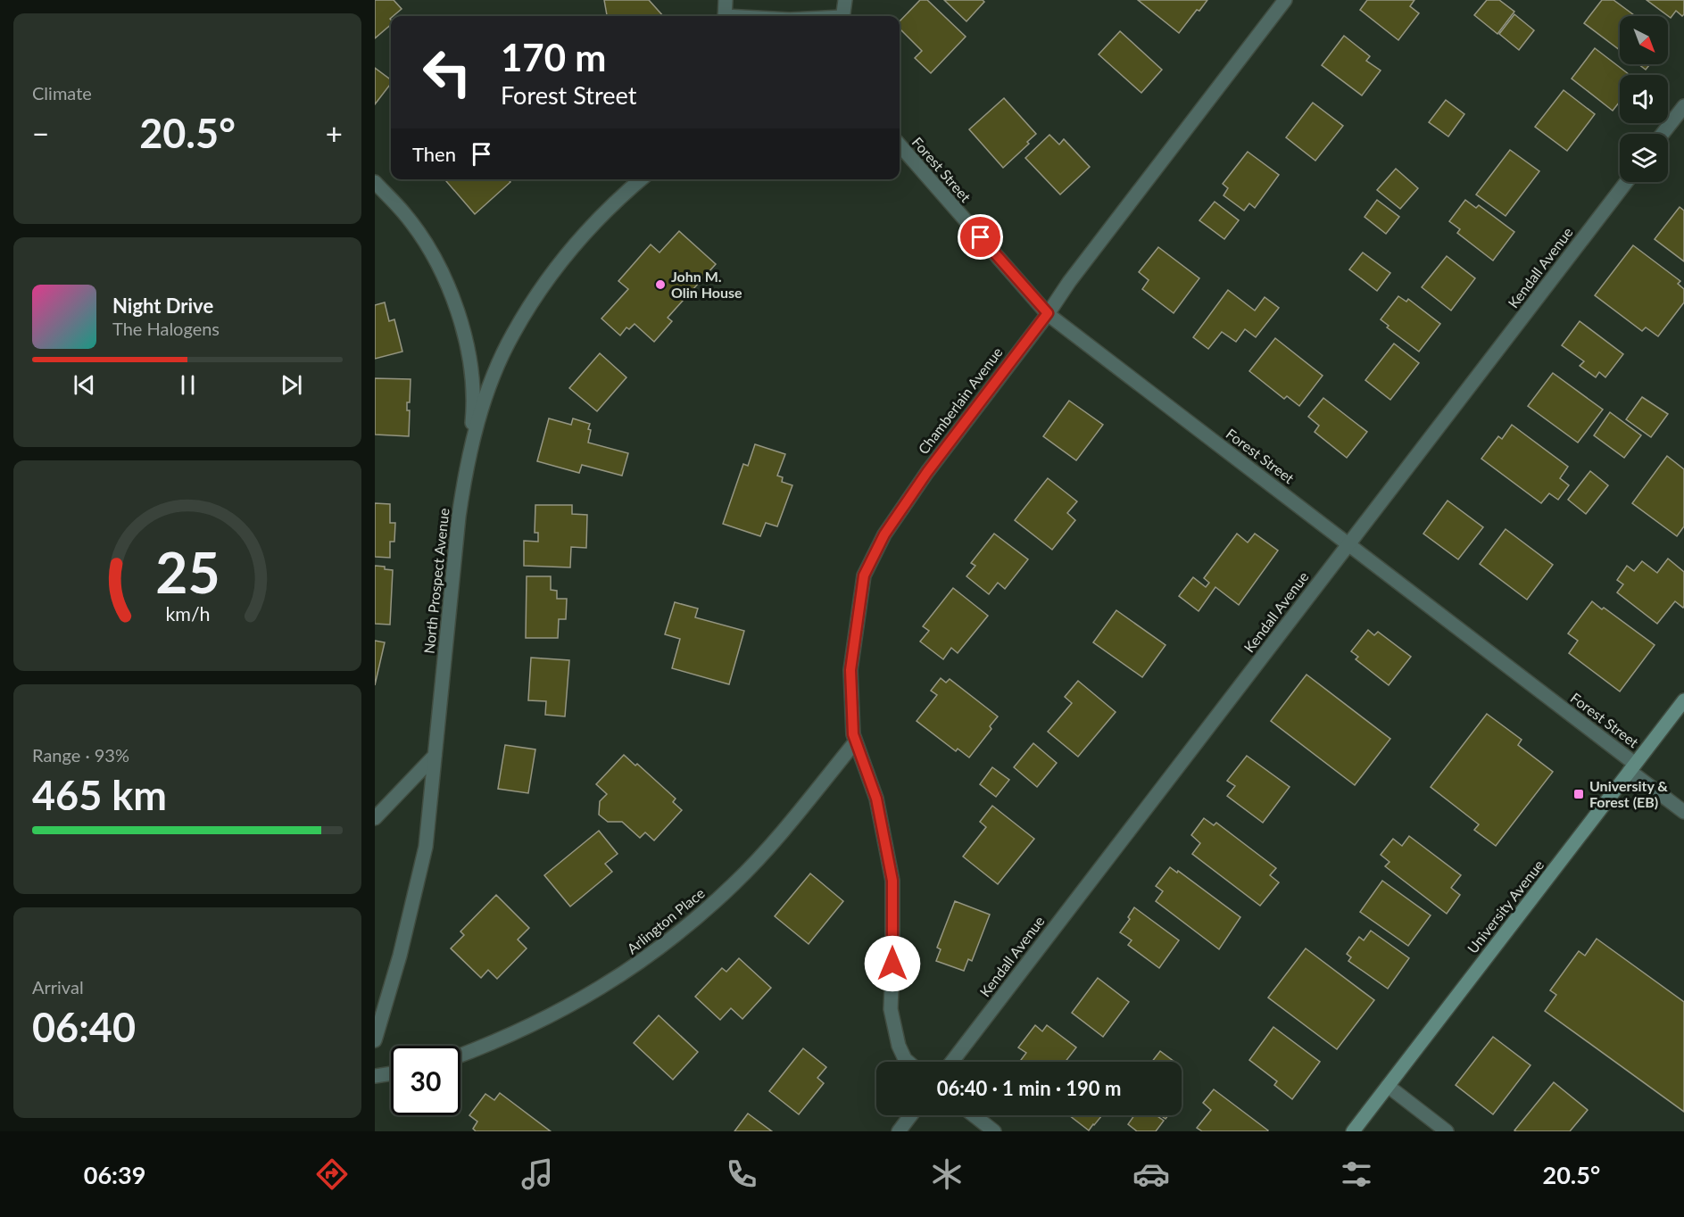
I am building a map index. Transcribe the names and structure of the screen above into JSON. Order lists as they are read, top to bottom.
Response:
{
  "streets": {
    "street": [
      "Forest Street",
      "Kendall Avenue",
      "Chamberlain Avenue",
      "North Prospect Avenue",
      "University Avenue",
      "Arlington Place"
    ]
  },
  "crossings": [
    ["Forest Street", "Kendall Avenue"],
    ["Forest Street", "Chamberlain Avenue"],
    ["Forest Street", "University Avenue"],
    ["Chamberlain Avenue", "Arlington Place"]
  ],
  "places": {
    "other": ["John M. Olin House"],
    "transit": ["University & Forest (EB)"]
  },
  "north": "bottom right",
  "page": {
    "tile": [
      "Climate",
      ["Range · 93%", "465 km"],
      ["Arrival", "06:40"]
    ],
    "turn": ["170 m", "Forest Street"],
    "heat": ["−", "20.5°", "+"],
    "then": "Then",
    "song": ["Night Drive", "The Halogens"],
    "limit": "30",
    "trip": "06:40 · 1 min · 190 m",
    "tabs": ["06:39", "20.5°"],
    "gauge": ["25", "km/h"]
  }
}
